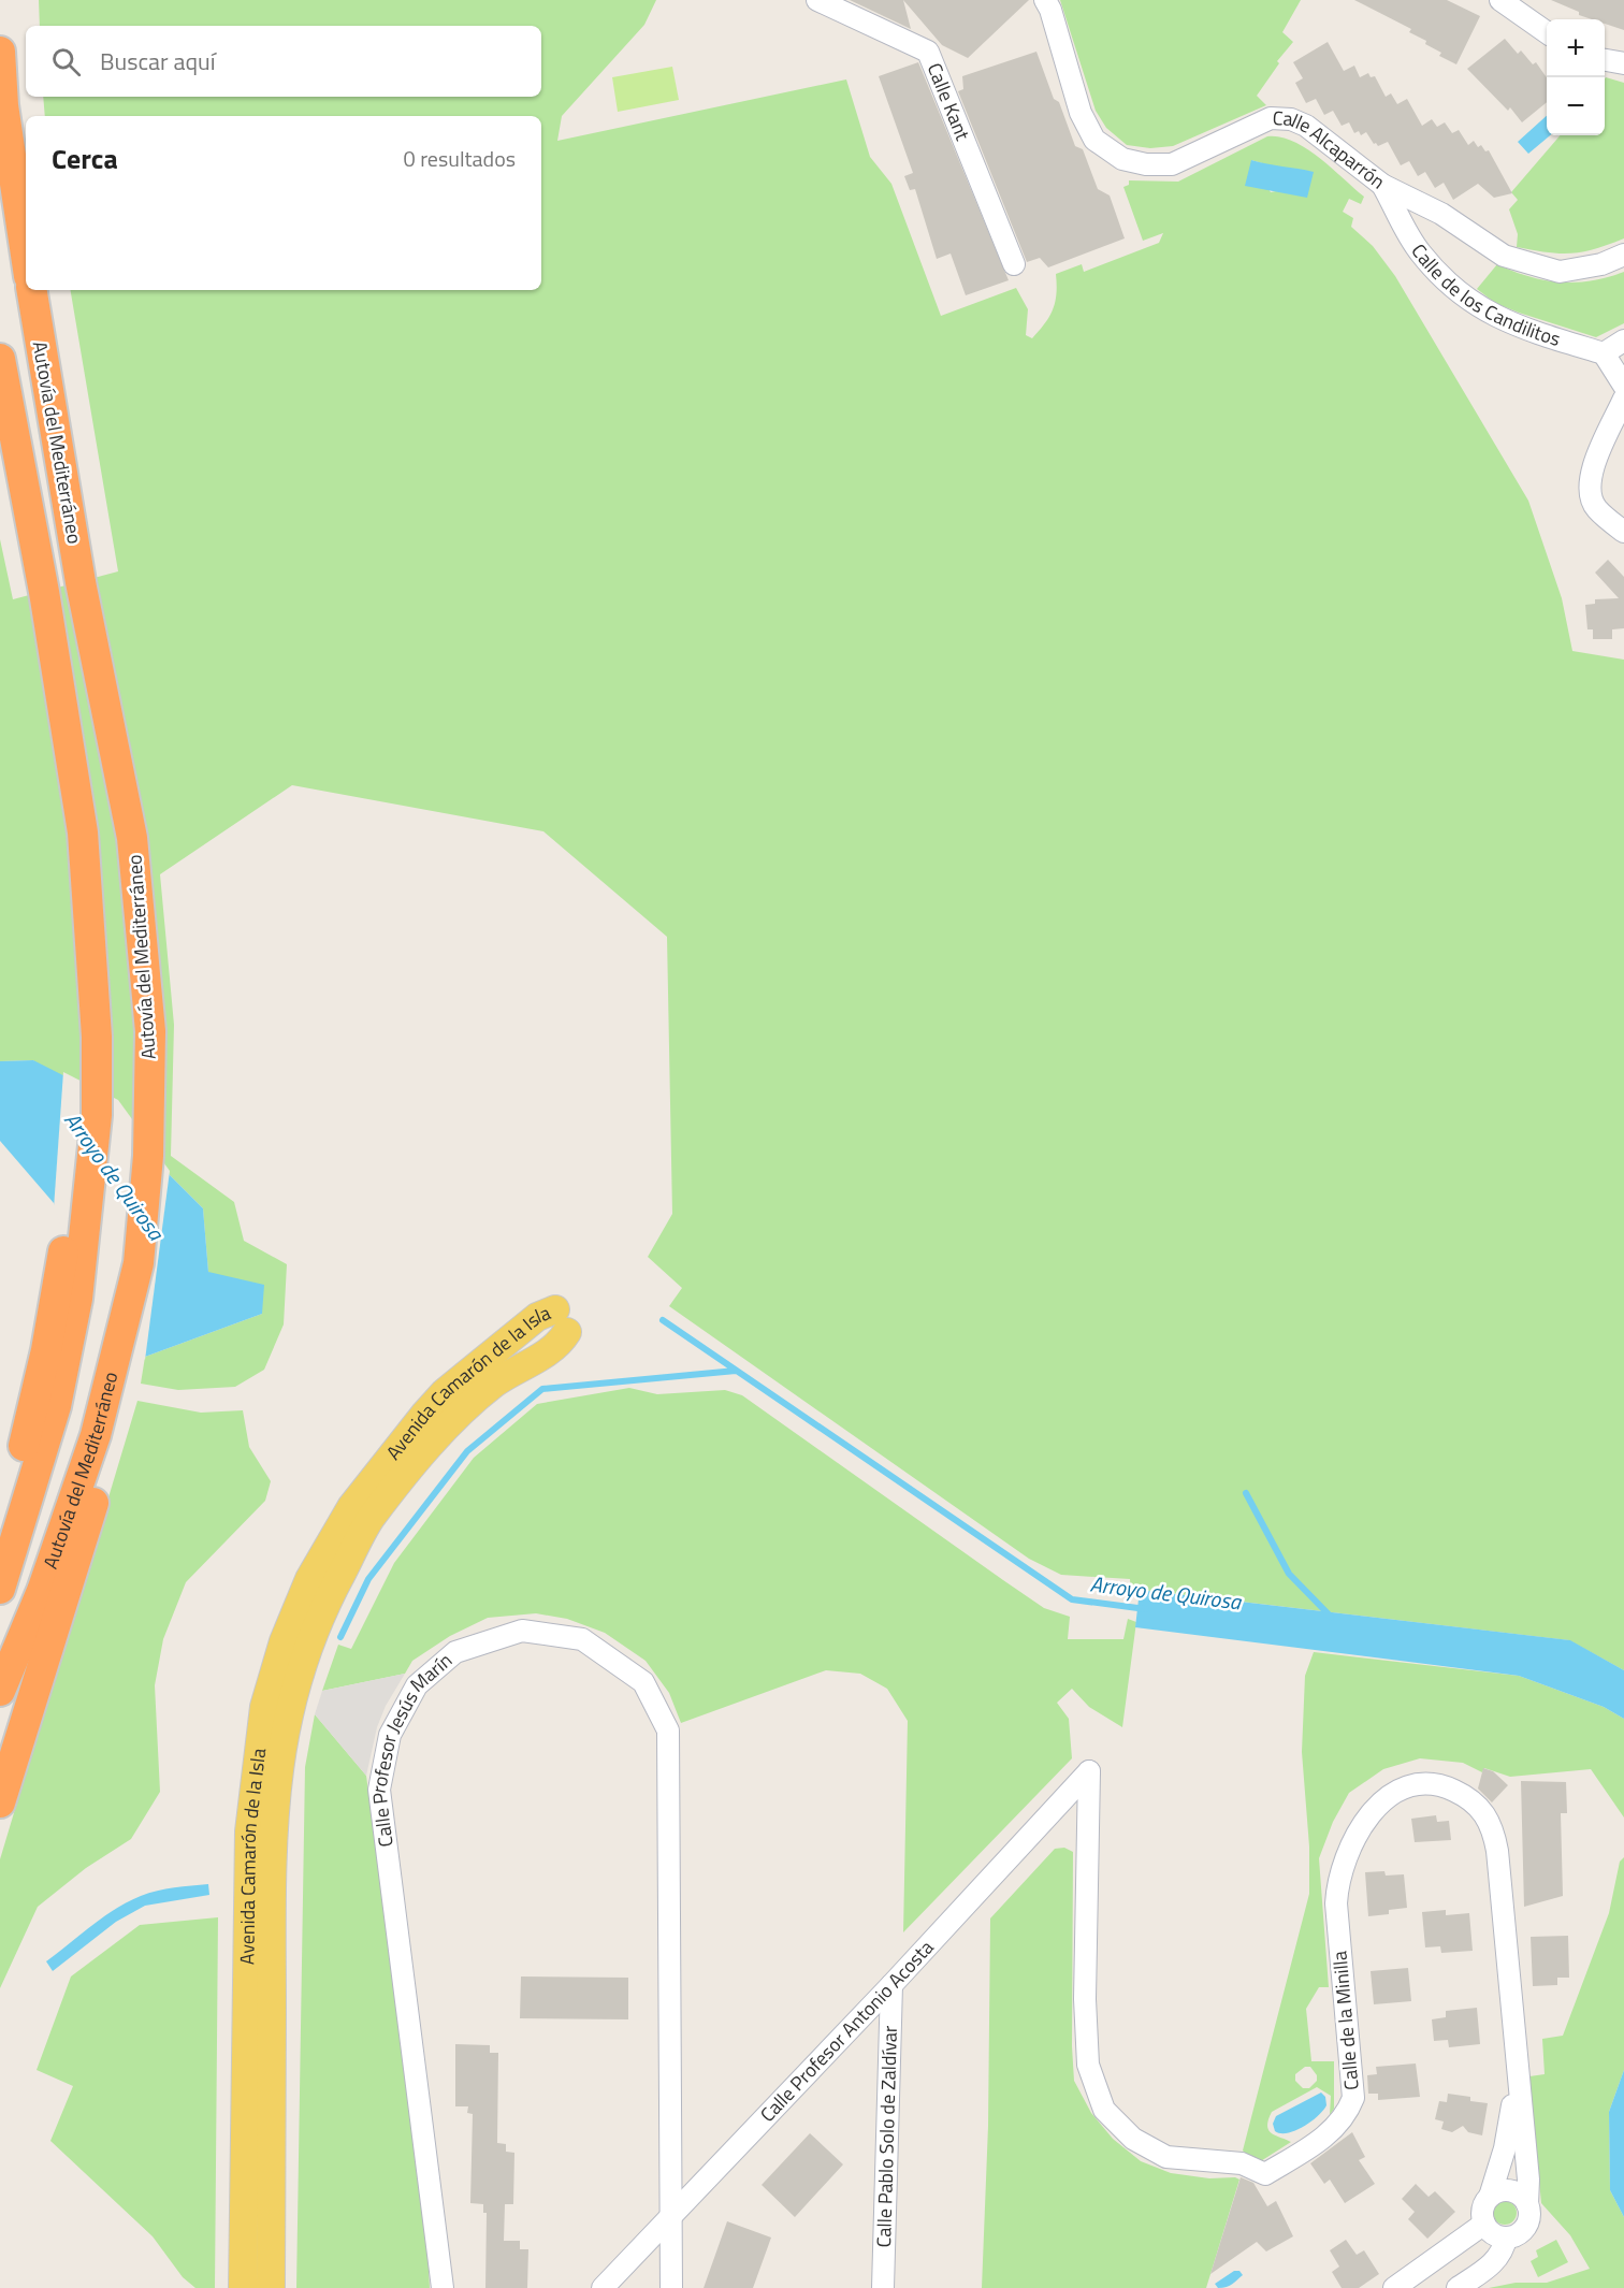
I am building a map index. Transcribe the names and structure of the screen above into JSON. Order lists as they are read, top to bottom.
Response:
{
  "streets": {
    "highway": ["Autovía del Mediterráneo"],
    "main road": ["Avenida Camarón de la Isla"],
    "street": [
      "Calle Kant",
      "Calle Alcaparrón",
      "Calle de los Candilitos",
      "Calle Profesor Jesús Marín",
      "Calle de la Minilla",
      "Calle Profesor Antonio Acosta",
      "Calle Pablo Solo de Zaldívar"
    ]
  },
  "crossings": [
    ["Calle Alcaparrón", "Calle de los Candilitos"],
    ["Calle Profesor Jesús Marín", "Calle Profesor Antonio Acosta"],
    ["Calle de la Minilla", "Calle Profesor Antonio Acosta"],
    ["Calle Profesor Antonio Acosta", "Calle Pablo Solo de Zaldívar"]
  ],
  "water": ["Arroyo de Quirosa"],
  "page": {
    "map_buttons": ["+", "−"],
    "search": "Buscar aquí",
    "heading": ["Cerca", "0 resultados"]
  }
}
